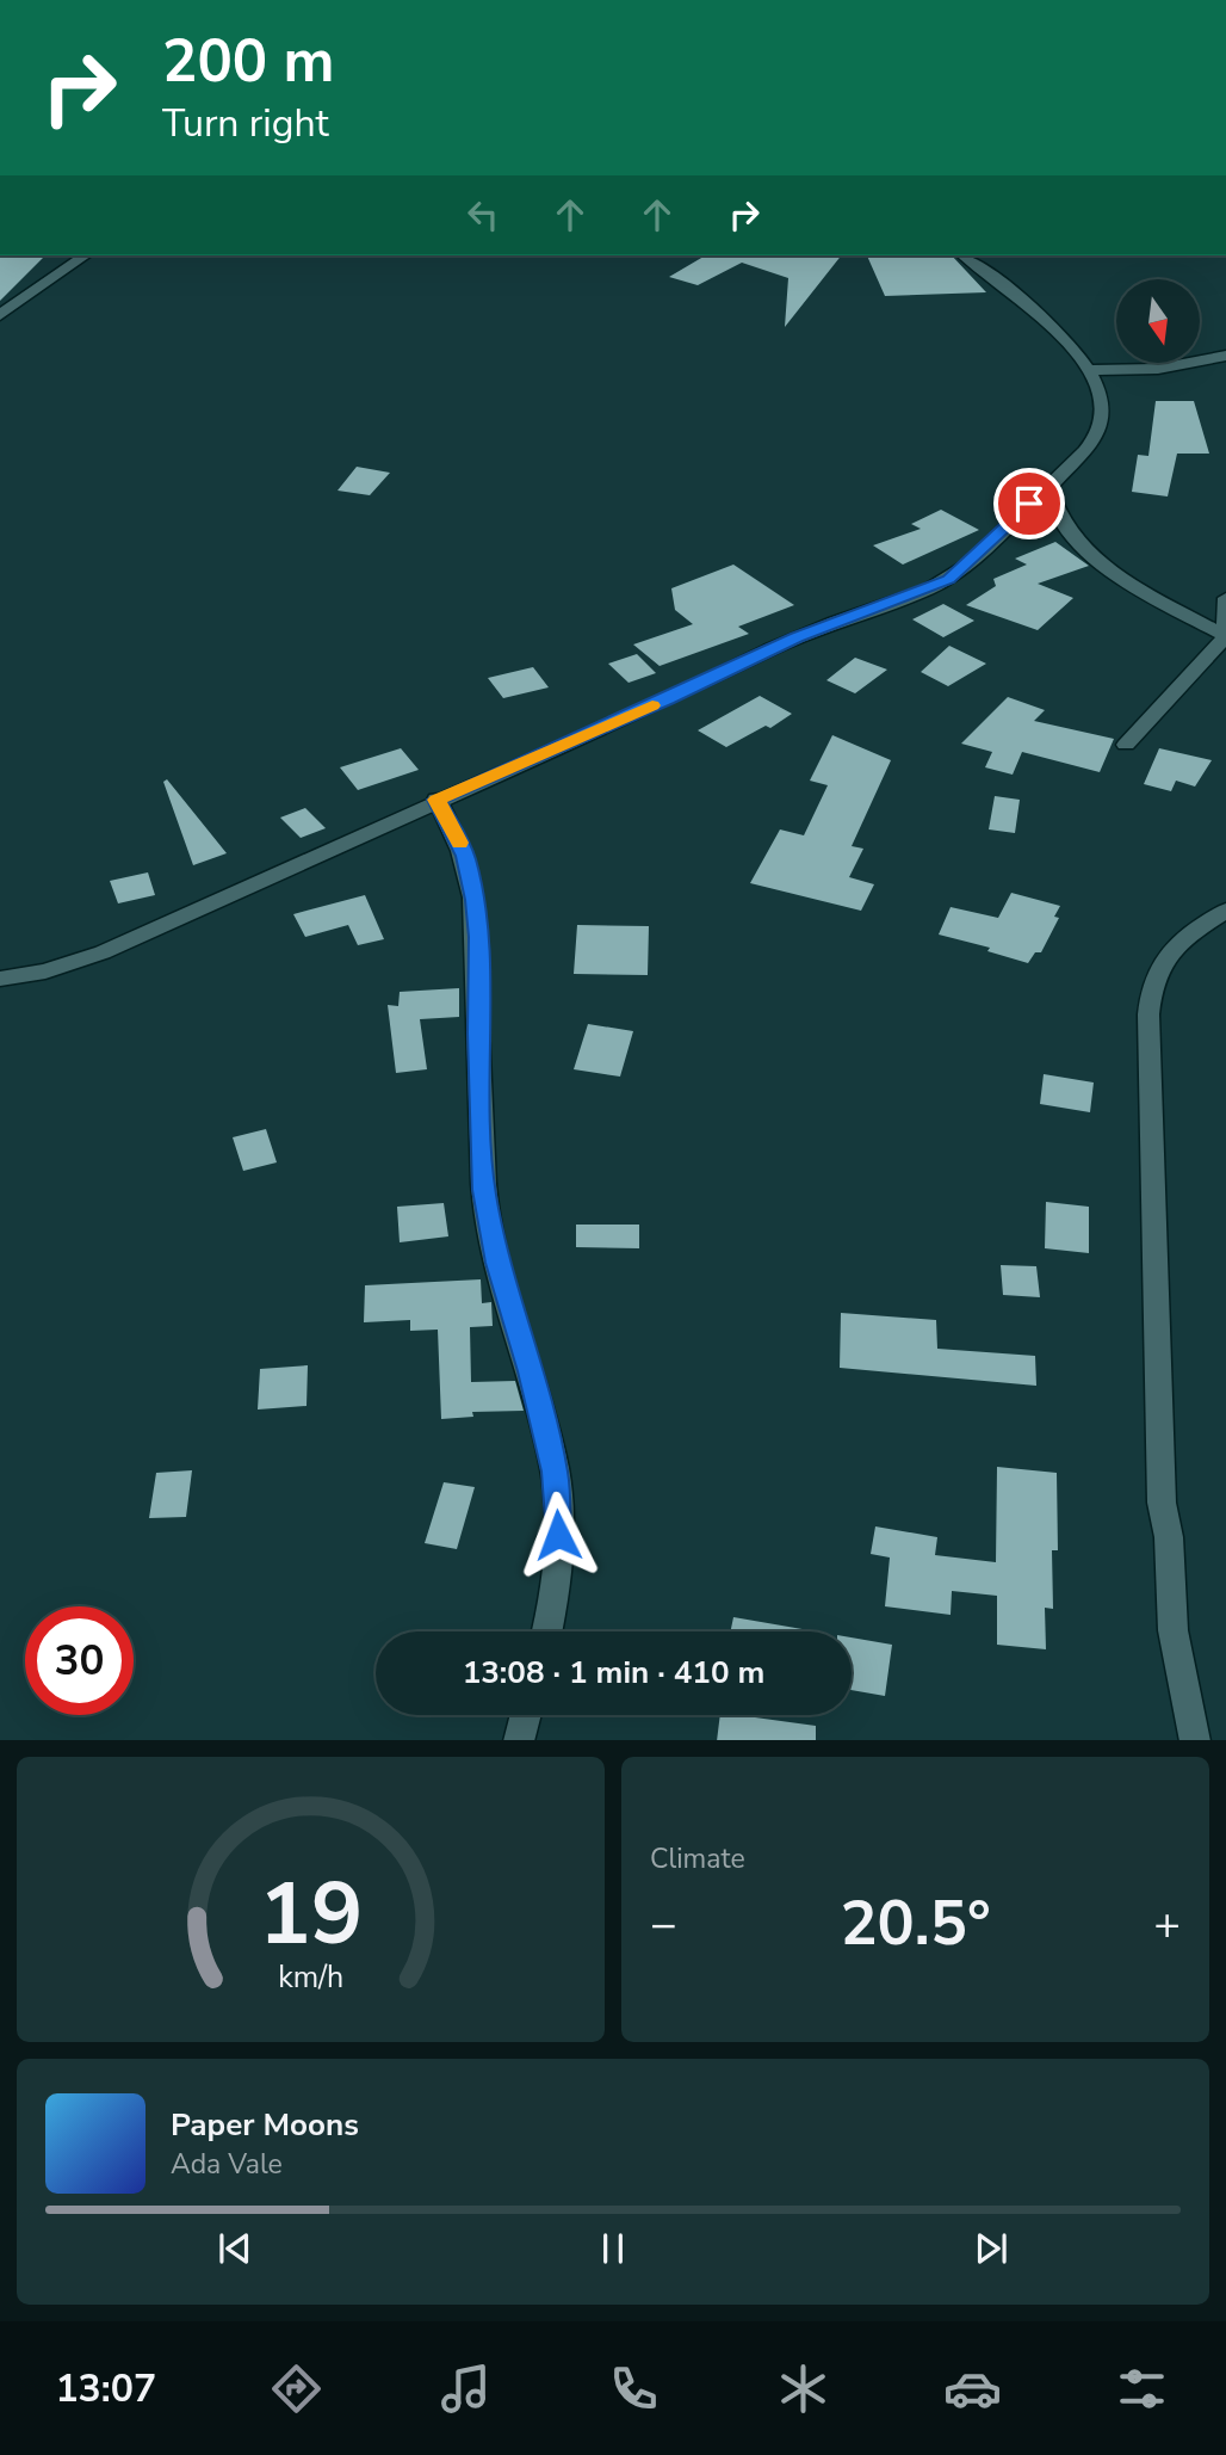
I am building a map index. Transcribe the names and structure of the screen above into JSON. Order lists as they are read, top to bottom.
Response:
{
  "north": "bottom",
  "page": {
    "turn": ["200 m", "Turn right"],
    "limit": "30",
    "trip": "13:08 · 1 min · 410 m",
    "tile": "Climate",
    "heat": ["−", "20.5°", "+"],
    "song": ["Paper Moons", "Ada Vale"],
    "tabs": "13:07",
    "gauge": ["19", "km/h"]
  }
}
